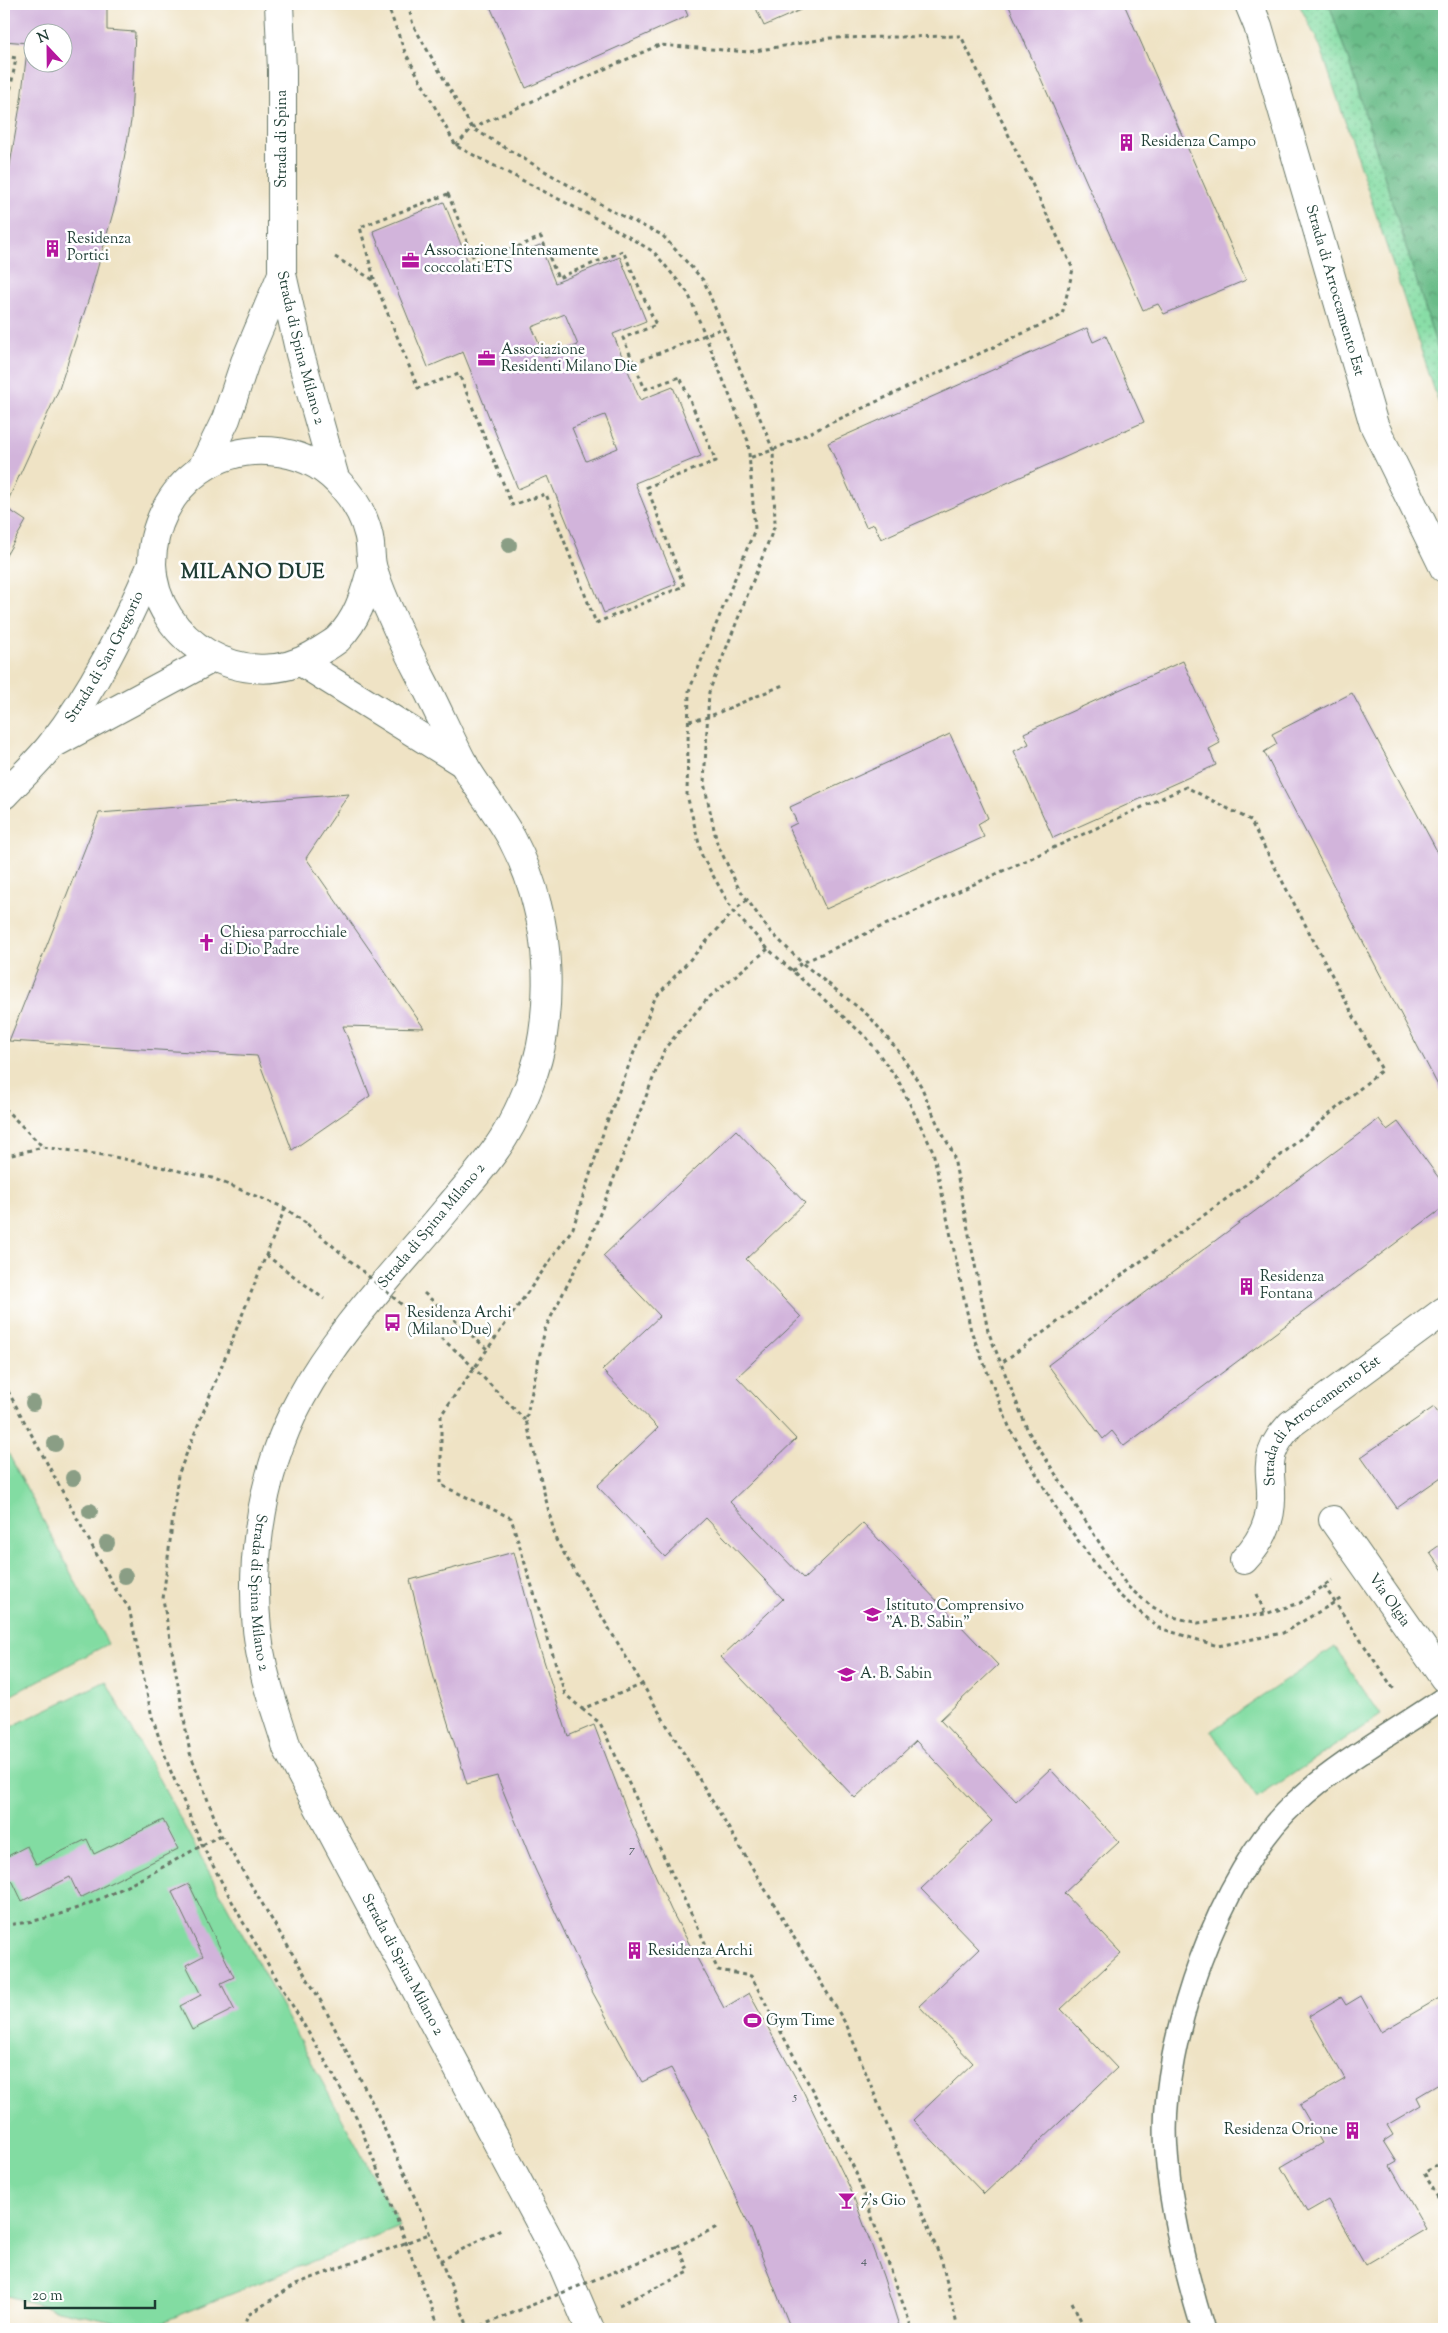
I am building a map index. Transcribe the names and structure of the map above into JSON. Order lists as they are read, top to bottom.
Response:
{
  "streets": {
    "street": [
      "Strada di Spina",
      "Strada di Arroccamento Est",
      "Strada di Spina Milano 2",
      "Strada di San Gregorio",
      "Via Olgia"
    ]
  },
  "crossings": [
    ["Strada di Spina", "Strada di Spina Milano 2"],
    ["Strada di Spina Milano 2", "Strada di San Gregorio"]
  ],
  "districts": ["MILANO DUE"],
  "places": {
    "building": [
      "Residenza Campo",
      "Residenza Portici",
      "Residenza Fontana",
      "Residenza Archi",
      "Residenza Orione"
    ],
    "office": ["Associazione Intensamente coccolati ETS", "Associazione Residenti Milano Die"],
    "church": ["Chiesa parrocchiale di Dio Padre"],
    "bus stop": ["Residenza Archi (Milano Due)"],
    "school or university": ["Istituto Comprensivo \"A. B. Sabin\"", "A. B. Sabin"],
    "sports": ["Gym Time"],
    "bar": ["7's Gio"]
  },
  "house_numbers": ["7", "5", "4"],
  "scale_bar": "20 m",
  "north": "top"
}
